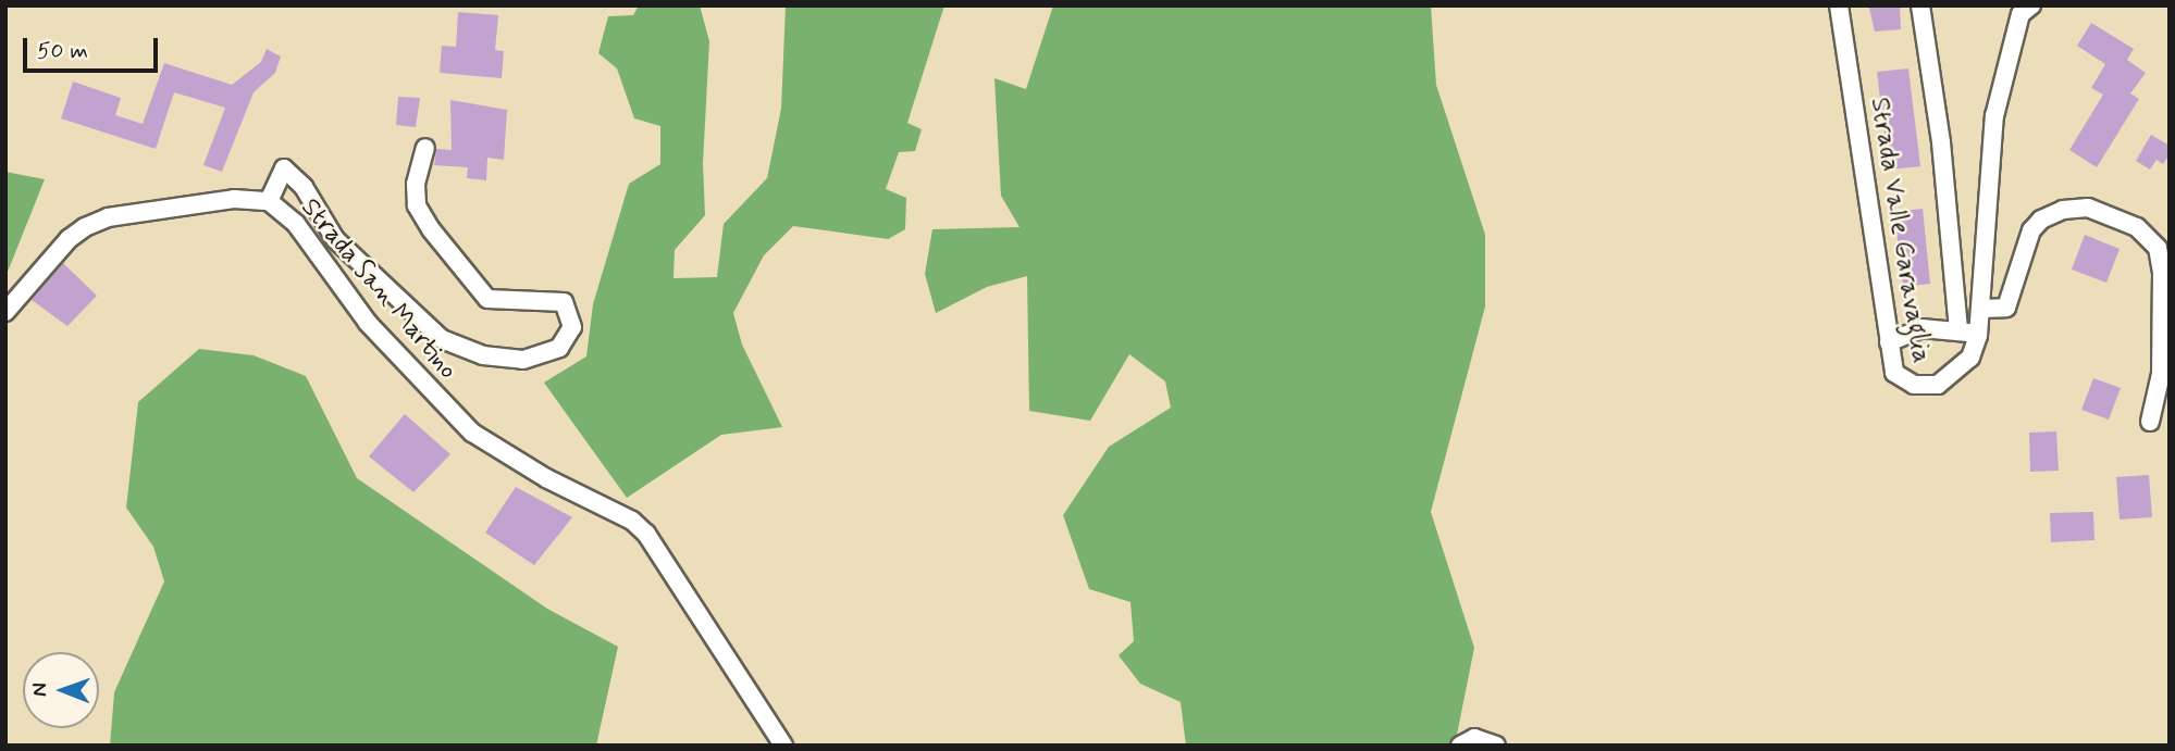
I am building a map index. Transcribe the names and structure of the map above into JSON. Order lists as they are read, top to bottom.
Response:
{
  "streets": {
    "street": ["Strada Valle Garavaglia", "Strada San Martino"]
  },
  "scale_bar": "50 m",
  "north": "left"
}
